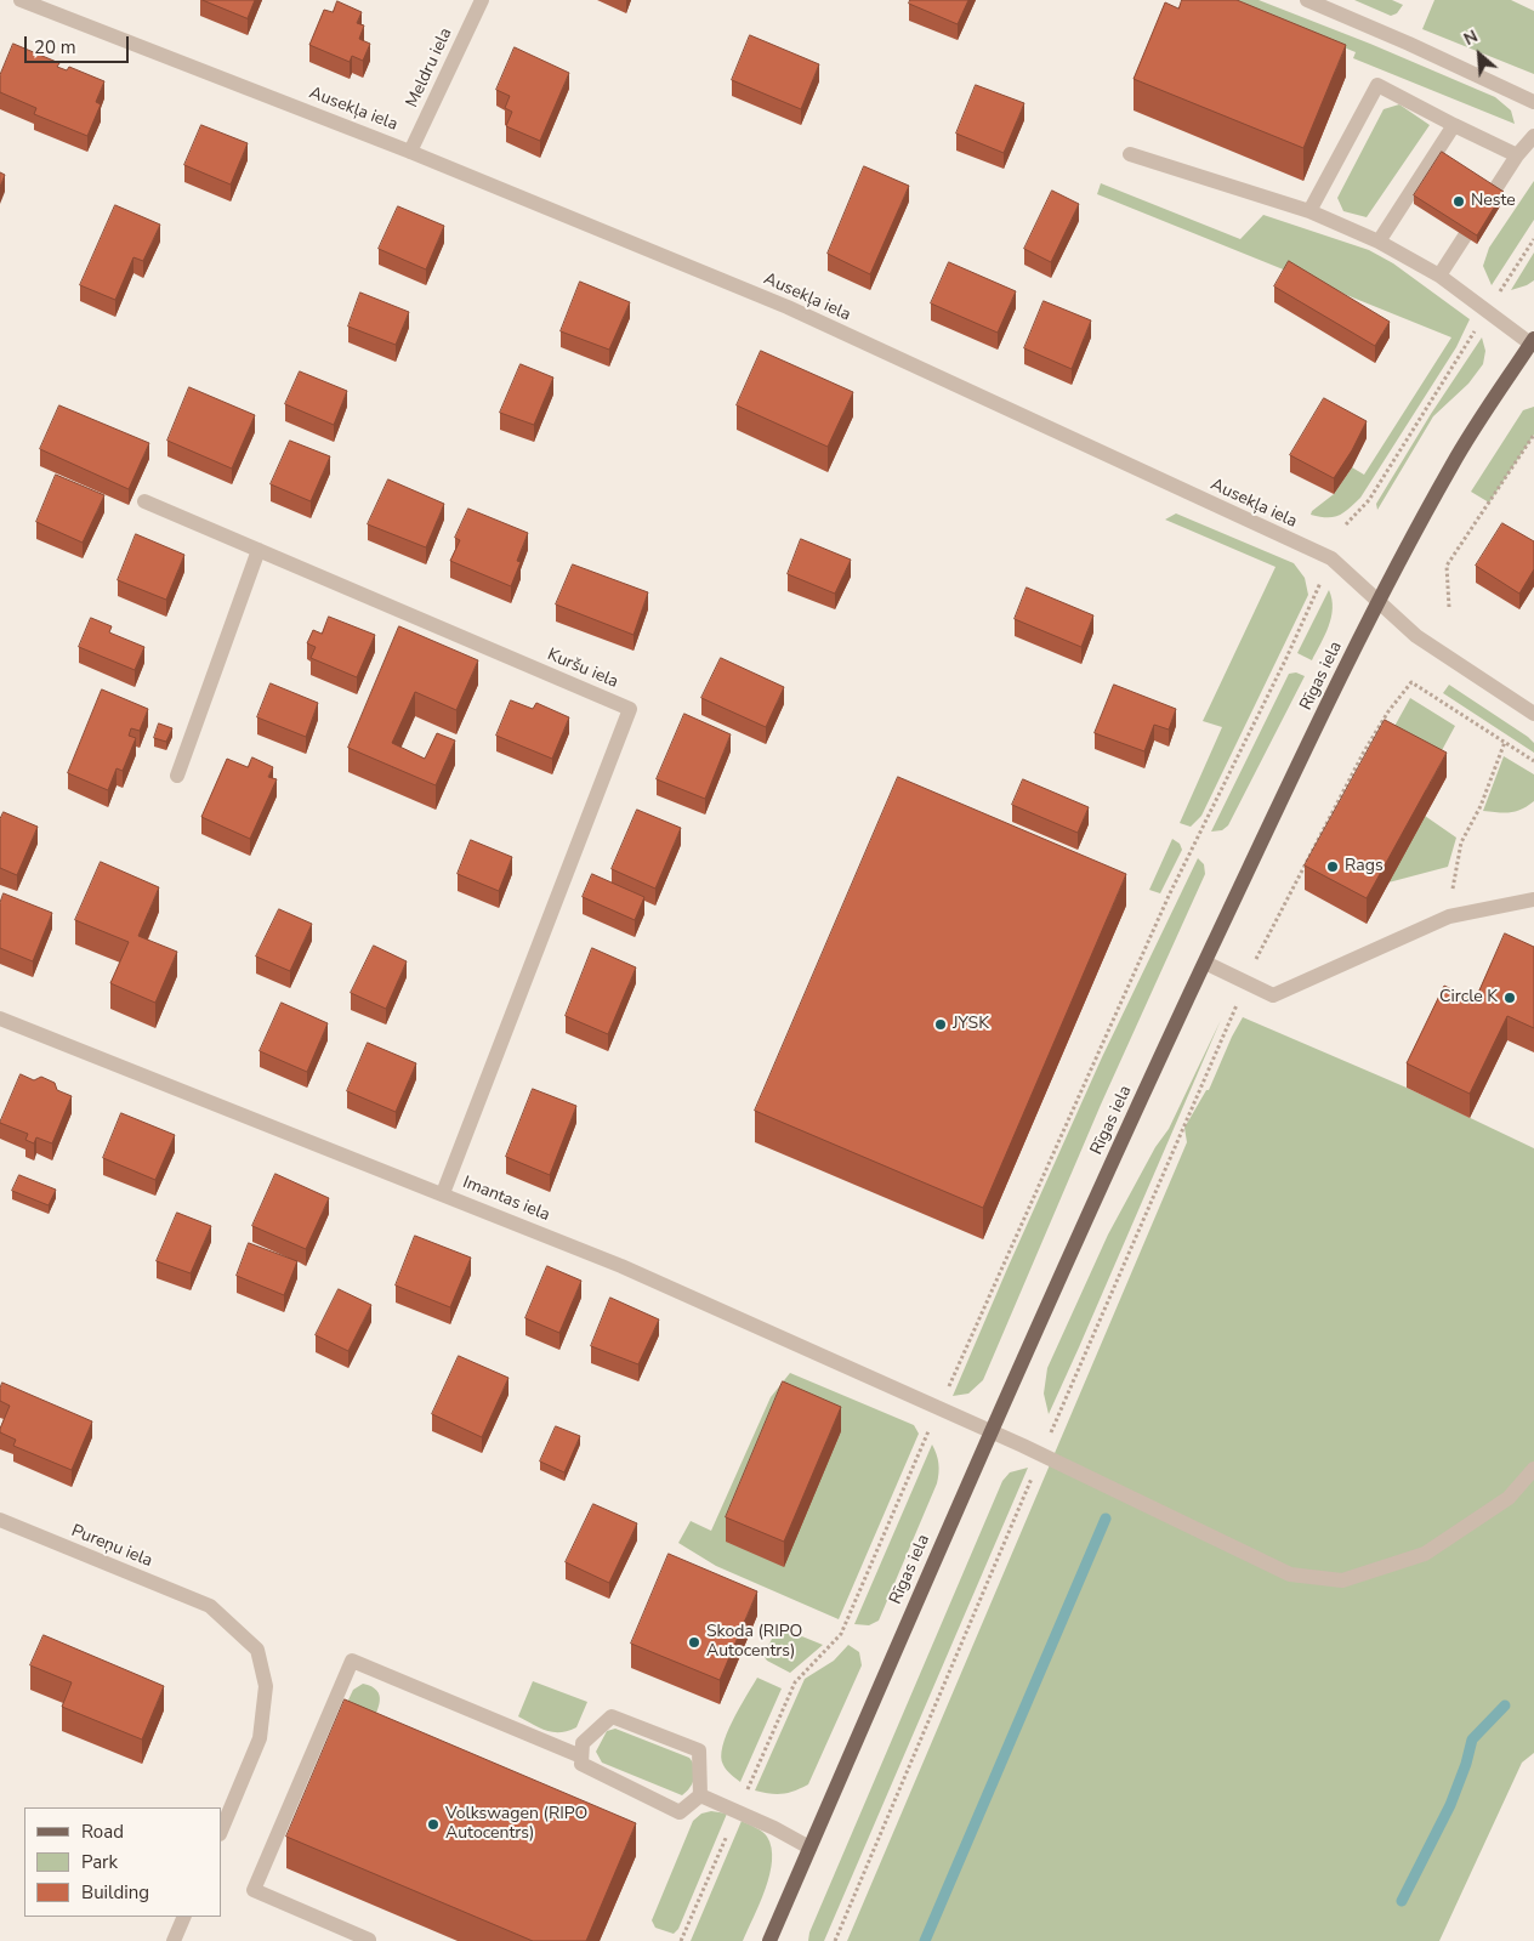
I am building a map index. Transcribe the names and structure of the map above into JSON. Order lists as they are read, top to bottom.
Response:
{
  "streets": {
    "main road": ["Rīgas iela"],
    "street": [
      "Meldru iela",
      "Ausekļa iela",
      "Kuršu iela",
      "Imantas iela",
      "Pureņu iela"
    ]
  },
  "crossings": [
    ["Meldru iela", "Ausekļa iela"],
    ["Ausekļa iela", "Rīgas iela"],
    ["Kuršu iela", "Imantas iela"],
    ["Rīgas iela", "Imantas iela"]
  ],
  "places": [
    "Neste",
    "Rags",
    "Circle K",
    "JYSK",
    "Skoda (RIPO Autocentrs)",
    "Volkswagen (RIPO Autocentrs)"
  ],
  "legend": ["Road", "Park", "Building"],
  "scale_bar": "20 m",
  "north": "top left"
}
